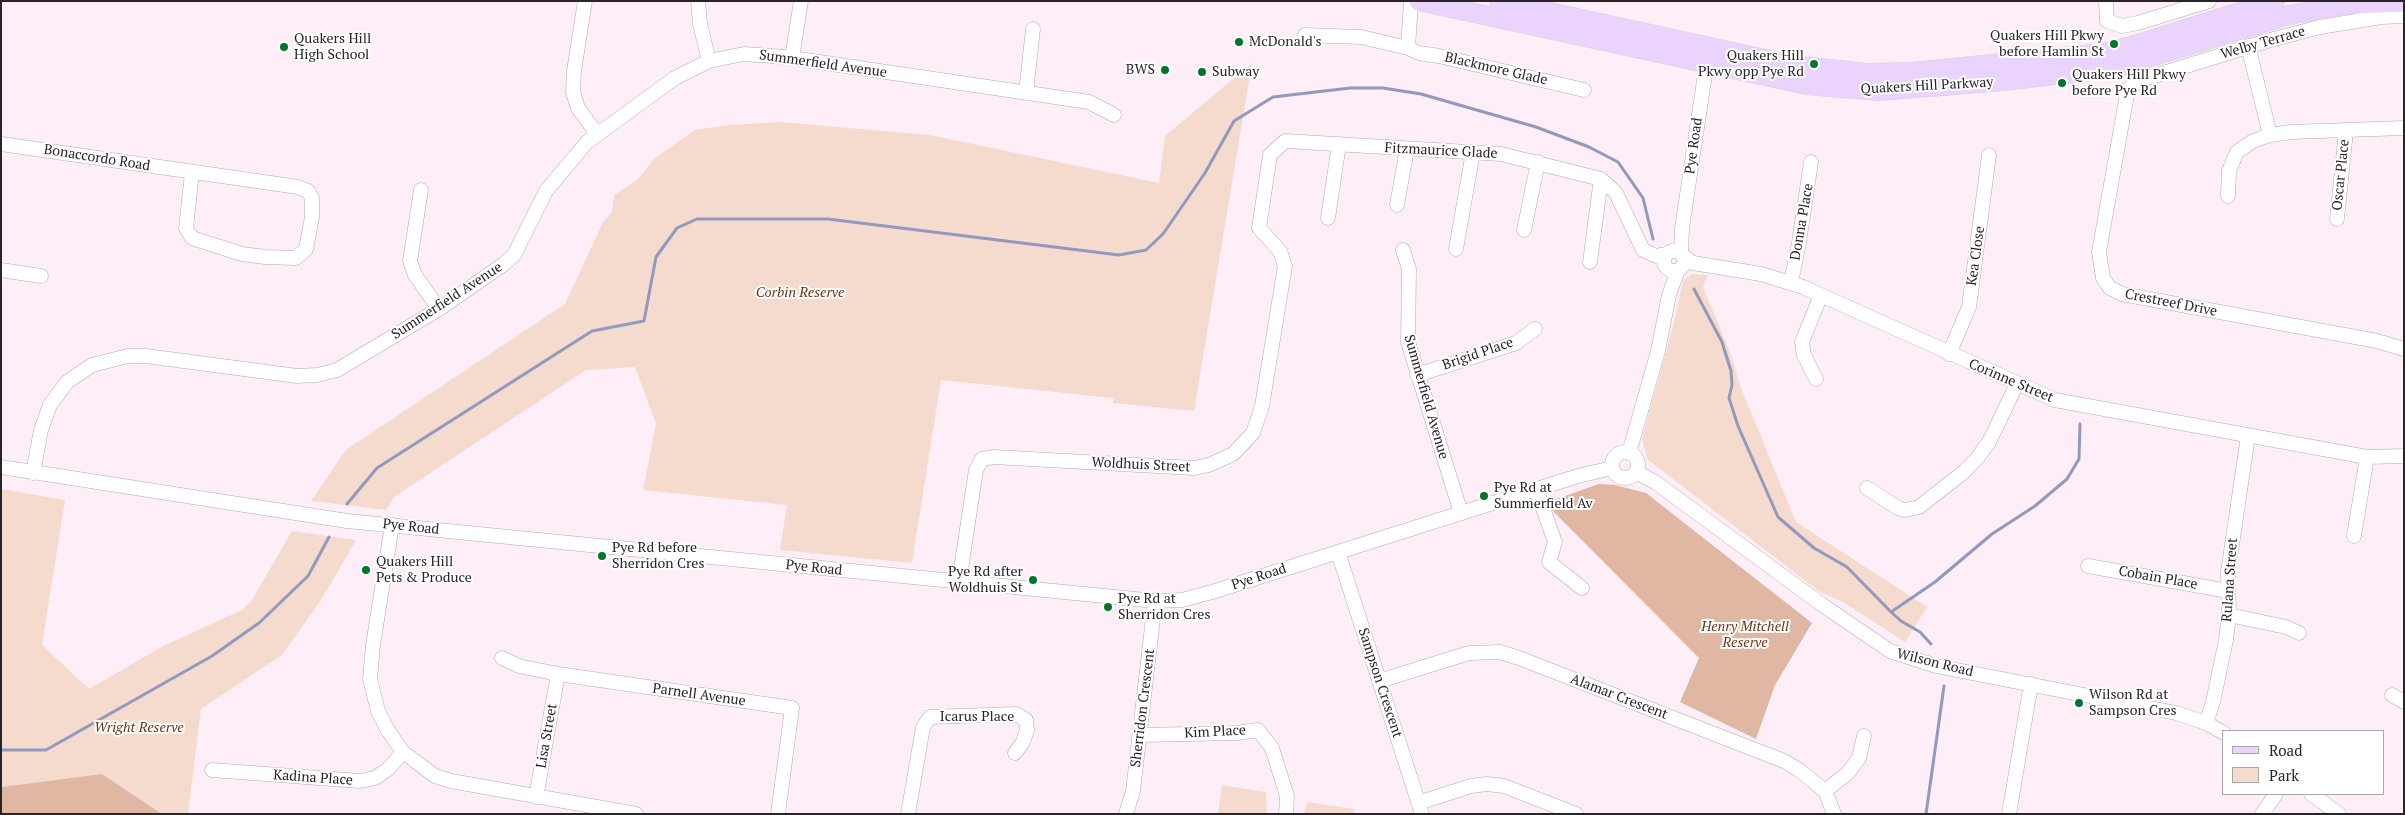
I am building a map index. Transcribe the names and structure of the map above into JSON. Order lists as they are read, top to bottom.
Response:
{
  "streets": {
    "main road": ["Quakers Hill Parkway"],
    "street": [
      "Welby Terrace",
      "Summerfield Avenue",
      "Blackmore Glade",
      "Pye Road",
      "Fitzmaurice Glade",
      "Bonaccordo Road",
      "Oscar Place",
      "Donna Place",
      "Kea Close",
      "Crestreef Drive",
      "Brigid Place",
      "Corinne Street",
      "Woldhuis Street",
      "Cobain Place",
      "Rulana Street",
      "Wilson Road",
      "Sampson Crescent",
      "Parnell Avenue",
      "Alamar Crescent",
      "Sherridon Crescent",
      "Icarus Place",
      "Kim Place",
      "Lisa Street",
      "Kadina Place"
    ]
  },
  "crossings": [
    ["Welby Terrace", "Crestreef Drive"],
    ["Summerfield Avenue", "Pye Road"],
    ["Summerfield Avenue", "Brigid Place"],
    ["Quakers Hill Parkway", "Pye Road"],
    ["Pye Road", "Corinne Street"],
    ["Pye Road", "Woldhuis Street"],
    ["Pye Road", "Wilson Road"],
    ["Pye Road", "Sampson Crescent"],
    ["Pye Road", "Sherridon Crescent"],
    ["Fitzmaurice Glade", "Woldhuis Street"],
    ["Donna Place", "Corinne Street"],
    ["Kea Close", "Corinne Street"],
    ["Corinne Street", "Rulana Street"],
    ["Cobain Place", "Rulana Street"],
    ["Rulana Street", "Wilson Road"],
    ["Sampson Crescent", "Alamar Crescent"],
    ["Parnell Avenue", "Lisa Street"],
    ["Sherridon Crescent", "Kim Place"]
  ],
  "parks": ["Corbin Reserve", "Henry Mitchell Reserve", "Wright Reserve"],
  "places": [
    "McDonald's",
    "Quakers Hill Pkwy before Hamlin St",
    "Quakers Hill High School",
    "Quakers Hill Pkwy opp Pye Rd",
    "BWS",
    "Subway",
    "Quakers Hill Pkwy before Pye Rd",
    "Pye Rd at Summerfield Av",
    "Pye Rd before Sherridon Cres",
    "Quakers Hill Pets & Produce",
    "Pye Rd after Woldhuis St",
    "Pye Rd at Sherridon Cres",
    "Wilson Rd at Sampson Cres"
  ],
  "legend": ["Road", "Park"]
}
